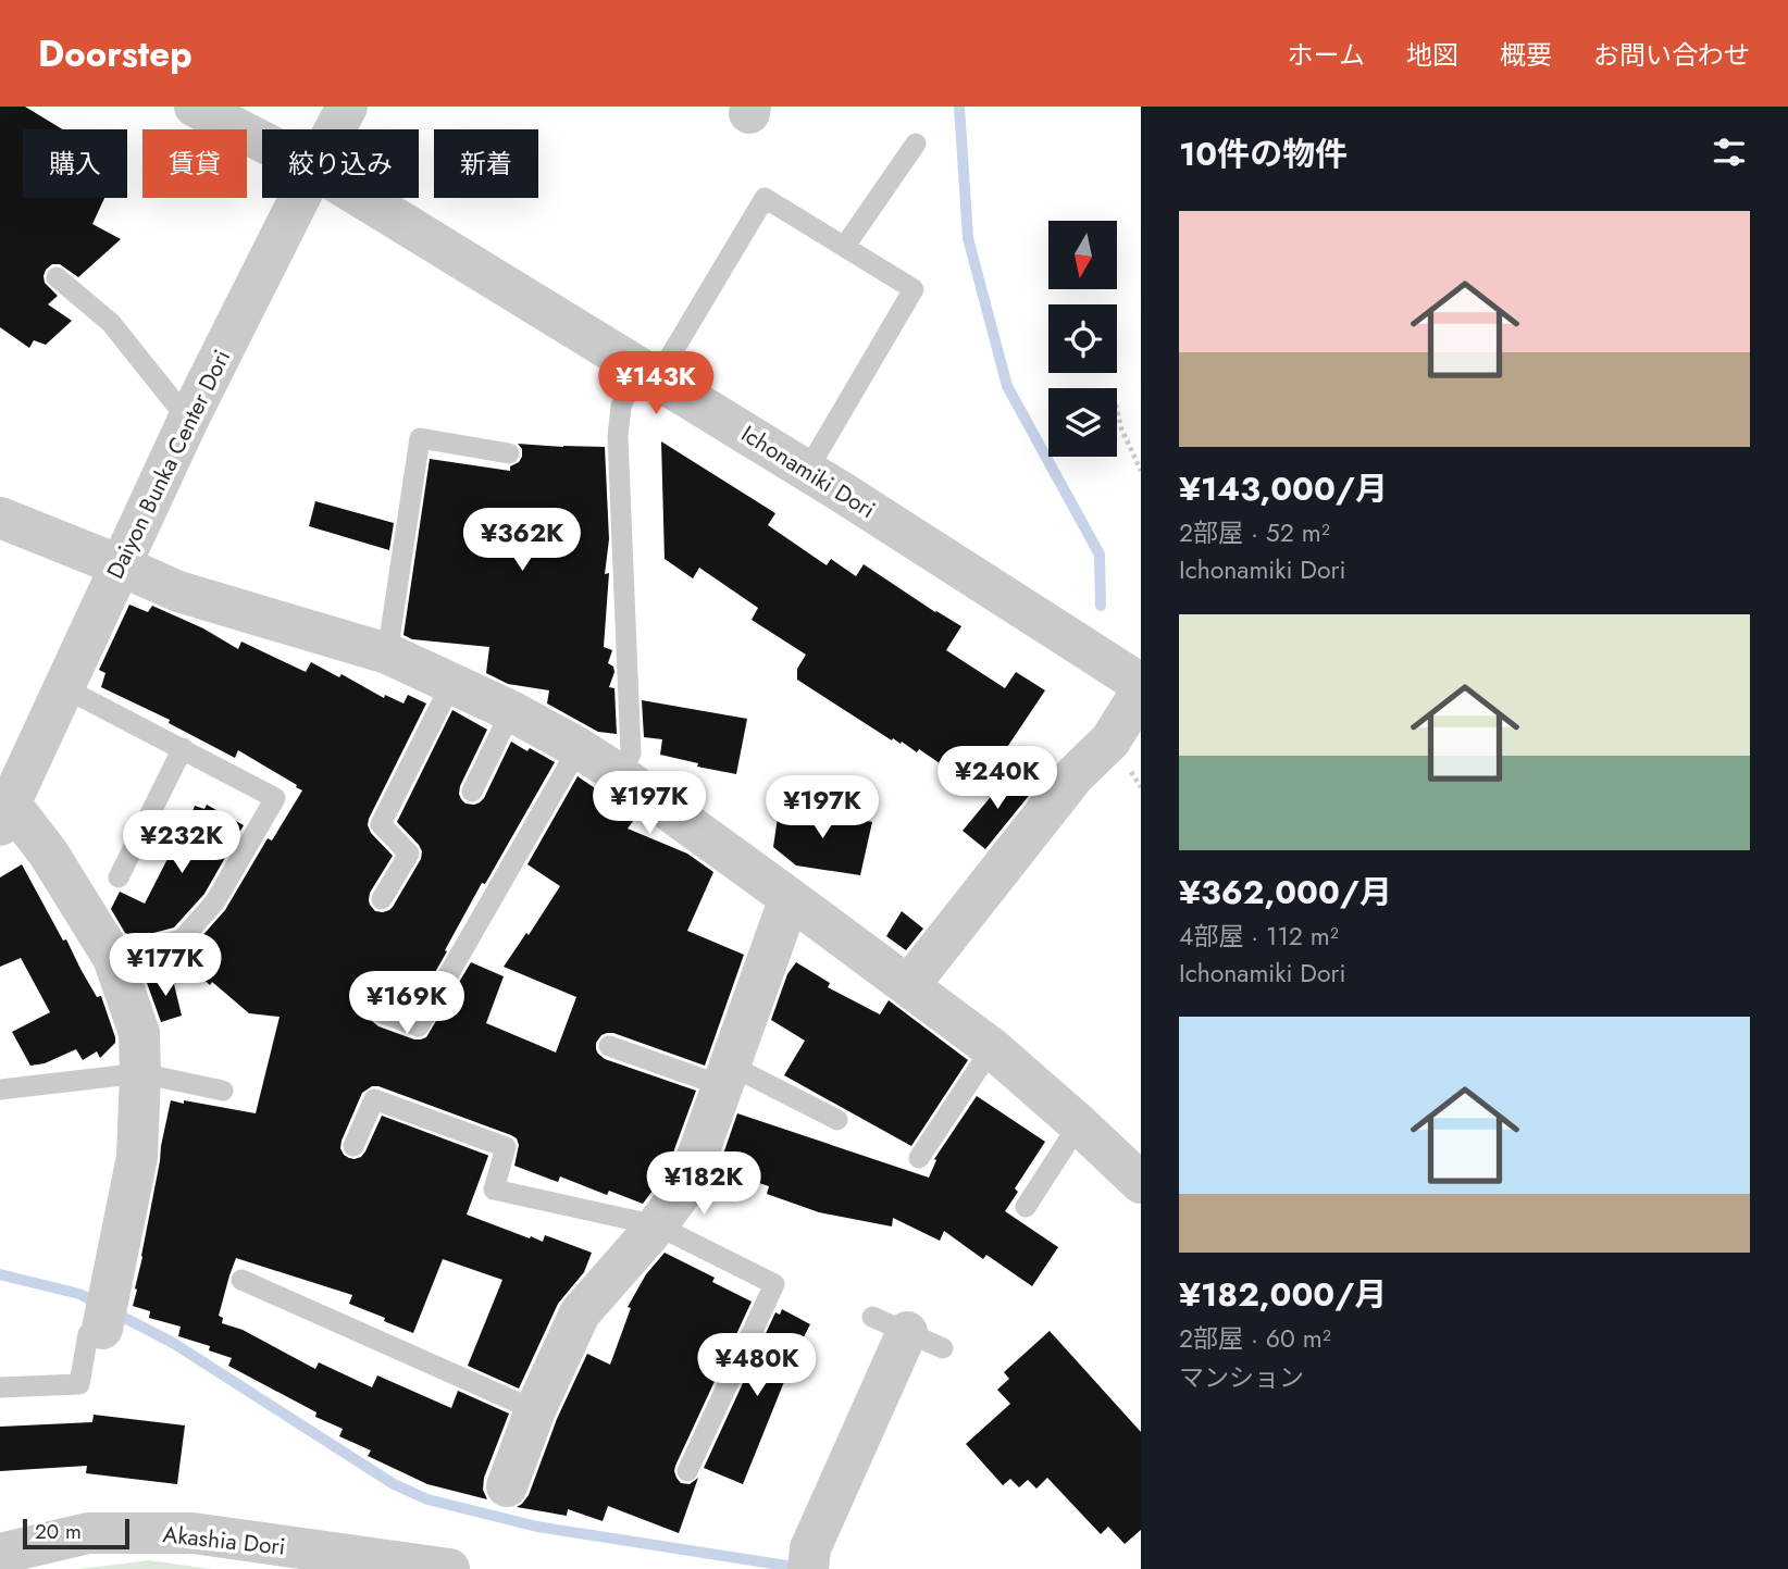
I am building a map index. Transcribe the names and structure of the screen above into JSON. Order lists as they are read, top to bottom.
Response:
{
  "streets": {
    "street": ["Daiyon Bunka Center Dori", "Ichonamiki Dori", "Akashia Dori"]
  },
  "scale_bar": "20 m",
  "north": "bottom",
  "page": {
    "header": "Doorstep",
    "nav": [
      "ホーム",
      "地図",
      "概要",
      "お問い合わせ"
    ],
    "heading": "10件の物件",
    "chip": [
      "購入",
      "賃貸",
      "絞り込み",
      "新着"
    ],
    "list": [
      {
        "name": "¥143,000/月",
        "note": "2部屋 · 52 m² · Ichonamiki Dori"
      },
      {
        "name": "¥362,000/月",
        "note": "4部屋 · 112 m² · Ichonamiki Dori"
      },
      {
        "name": "¥182,000/月",
        "note": "2部屋 · 60 m² · マンション"
      }
    ],
    "price": [
      "¥143K",
      "¥362K",
      "¥240K",
      "¥197K",
      "¥197K",
      "¥232K",
      "¥177K",
      "¥169K",
      "¥182K",
      "¥480K"
    ],
    "scale": "20 m"
  }
}
